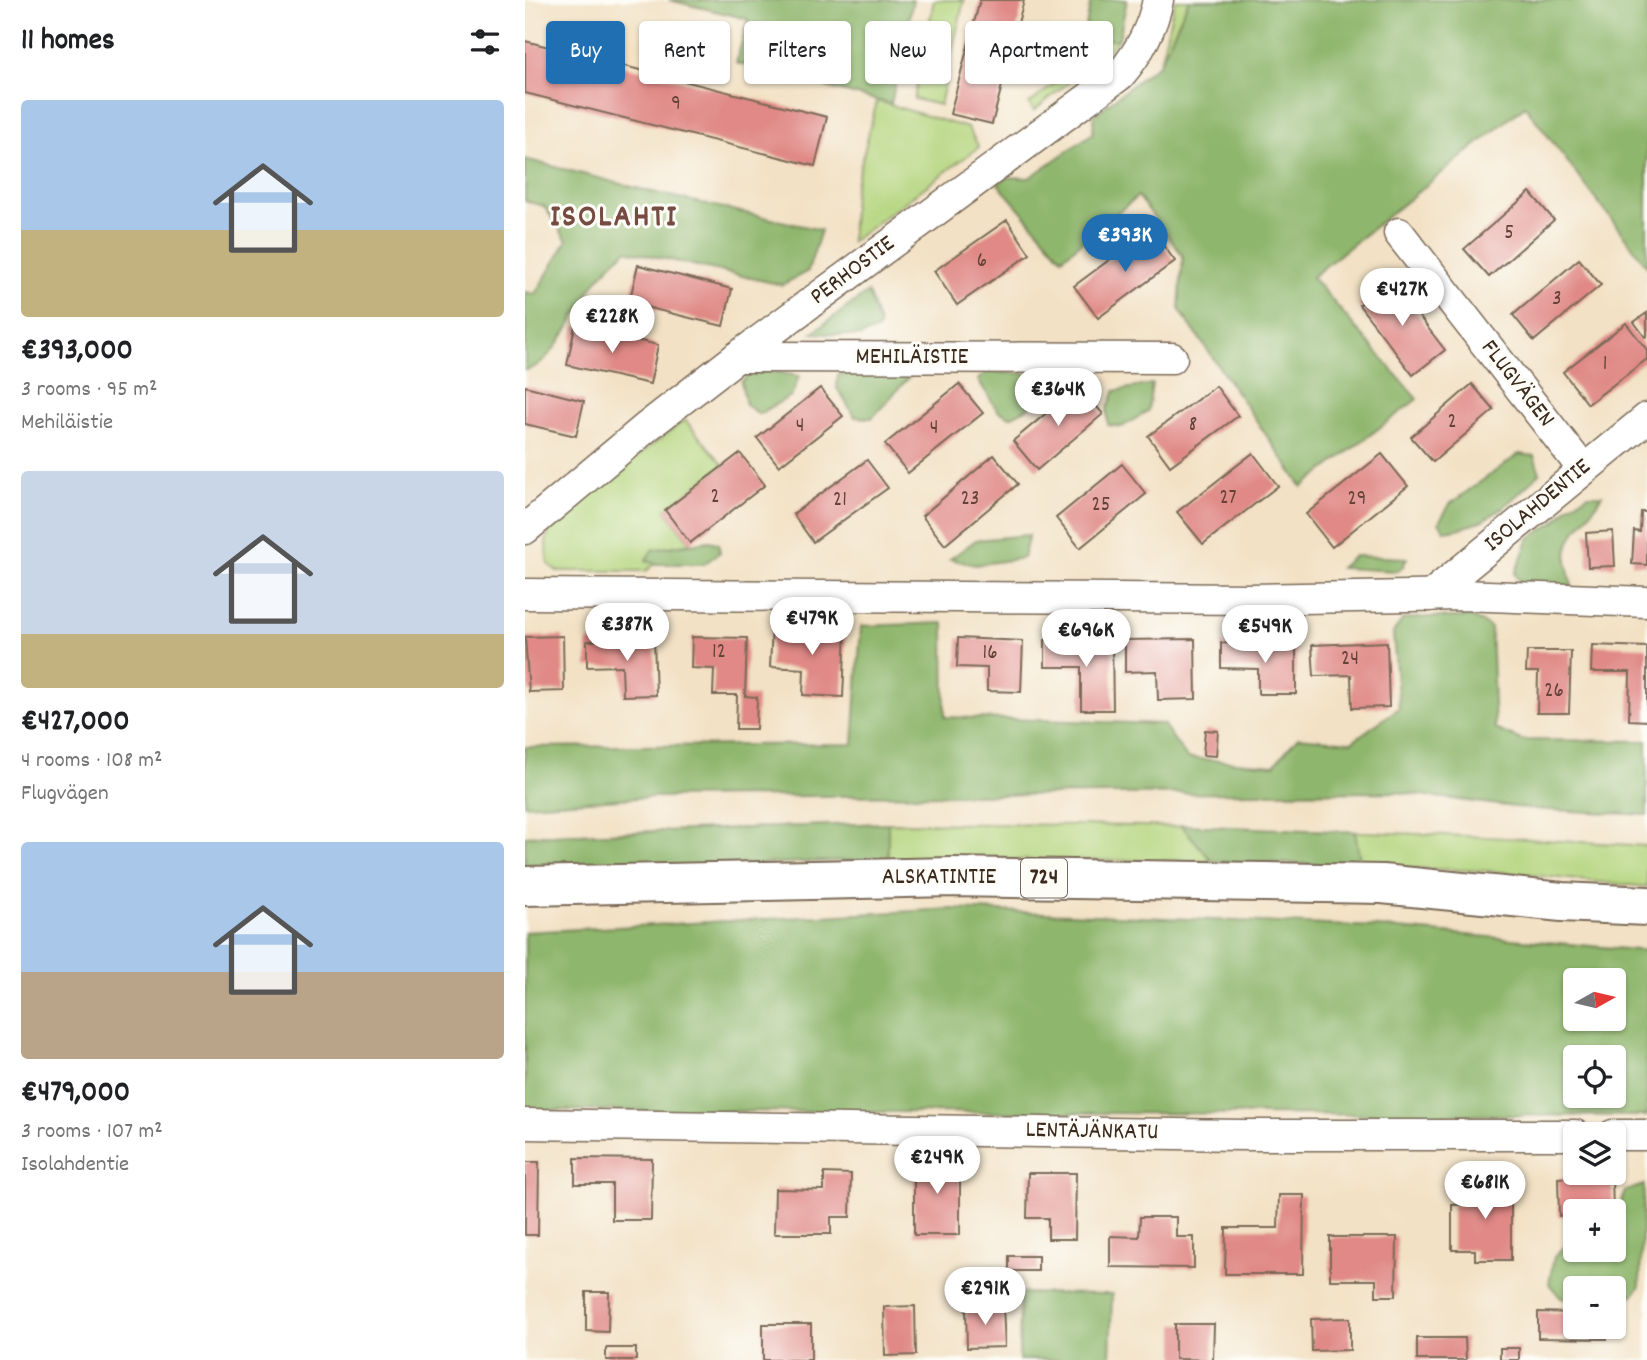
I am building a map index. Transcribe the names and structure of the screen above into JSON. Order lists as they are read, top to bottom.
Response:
{
  "streets": {
    "main road": ["ALSKATINTIE", "724"],
    "street": [
      "PERHOSTIE",
      "MEHILÄISTIE",
      "FLUGVÄGEN",
      "ISOLAHDENTIE",
      "LENTÄJÄNKATU"
    ]
  },
  "crossings": [
    ["PERHOSTIE", "MEHILÄISTIE"],
    ["FLUGVÄGEN", "ISOLAHDENTIE"]
  ],
  "districts": ["ISOLAHTI"],
  "house_numbers": [
    "9",
    "5",
    "6",
    "3",
    "1",
    "2",
    "8",
    "4",
    "4",
    "2",
    "27",
    "23",
    "29",
    "21",
    "25",
    "12",
    "16",
    "24",
    "26"
  ],
  "north": "right",
  "page": {
    "heading": "11 homes",
    "chip": [
      "Buy",
      "Rent",
      "Filters",
      "New",
      "Apartment"
    ],
    "list": [
      {
        "name": "€393,000",
        "note": "3 rooms · 95 m² · Mehiläistie"
      },
      {
        "name": "€427,000",
        "note": "4 rooms · 108 m² · Flugvägen"
      },
      {
        "name": "€479,000",
        "note": "3 rooms · 107 m² · Isolahdentie"
      }
    ],
    "price": [
      "€393K",
      "€427K",
      "€228K",
      "€364K",
      "€479K",
      "€387K",
      "€549K",
      "€696K",
      "€249K",
      "€681K",
      "€291K"
    ],
    "map_buttons": ["+", "−"]
  }
}
